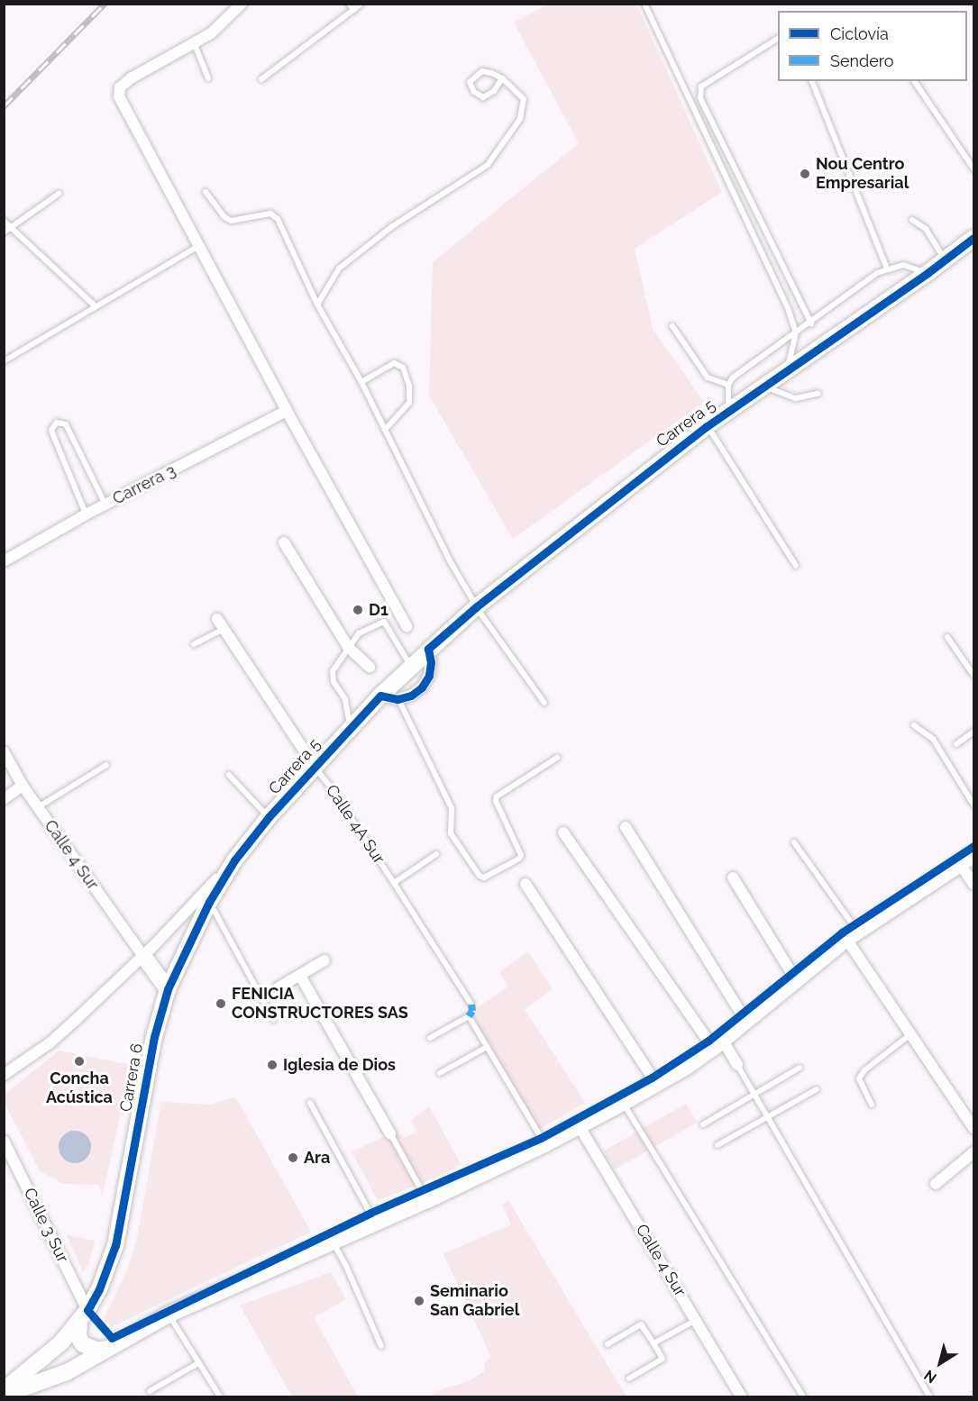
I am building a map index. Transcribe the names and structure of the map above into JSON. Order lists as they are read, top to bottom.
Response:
{
  "streets": {
    "main road": ["Carrera 5", "Carrera 6"],
    "street": [
      "Carrera 3",
      "Calle 4A Sur",
      "Calle 4 Sur",
      "Calle 3 Sur"
    ]
  },
  "crossings": [
    ["Carrera 5", "Calle 4A Sur"],
    ["Carrera 5", "Calle 4 Sur"],
    ["Carrera 5", "Carrera 6"],
    ["Calle 4 Sur", "Carrera 6"],
    ["Carrera 6", "Calle 3 Sur"]
  ],
  "places": [
    "Nou Centro Empresarial",
    "D1",
    "FENICIA CONSTRUCTORES SAS",
    "Concha Acústica",
    "Iglesia de Dios",
    "Ara",
    "Seminario San Gabriel"
  ],
  "legend": ["Ciclovía", "Sendero"],
  "north": "bottom left"
}
